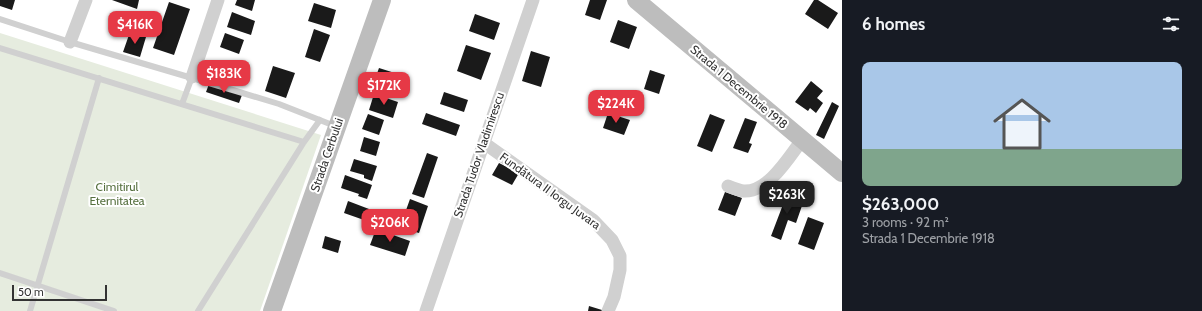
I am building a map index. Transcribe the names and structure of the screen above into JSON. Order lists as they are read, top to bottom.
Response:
{
  "streets": {
    "street": [
      "Strada 1 Decembrie 1918",
      "Strada Cerbului",
      "Strada Tudor Vladimirescu",
      "Fundătura II Iorgu Juvara"
    ]
  },
  "crossings": [
    ["Strada Tudor Vladimirescu", "Fundătura II Iorgu Juvara"]
  ],
  "parks": ["Cimitirul Eternitatea"],
  "scale_bar": "50 m",
  "page": {
    "heading": "6 homes",
    "price": [
      "$416K",
      "$183K",
      "$172K",
      "$224K",
      "$263K",
      "$206K"
    ],
    "list": [
      {
        "name": "$263,000",
        "note": "3 rooms · 92 m² · Strada 1 Decembrie 1918"
      }
    ],
    "scale": "50 m"
  }
}
